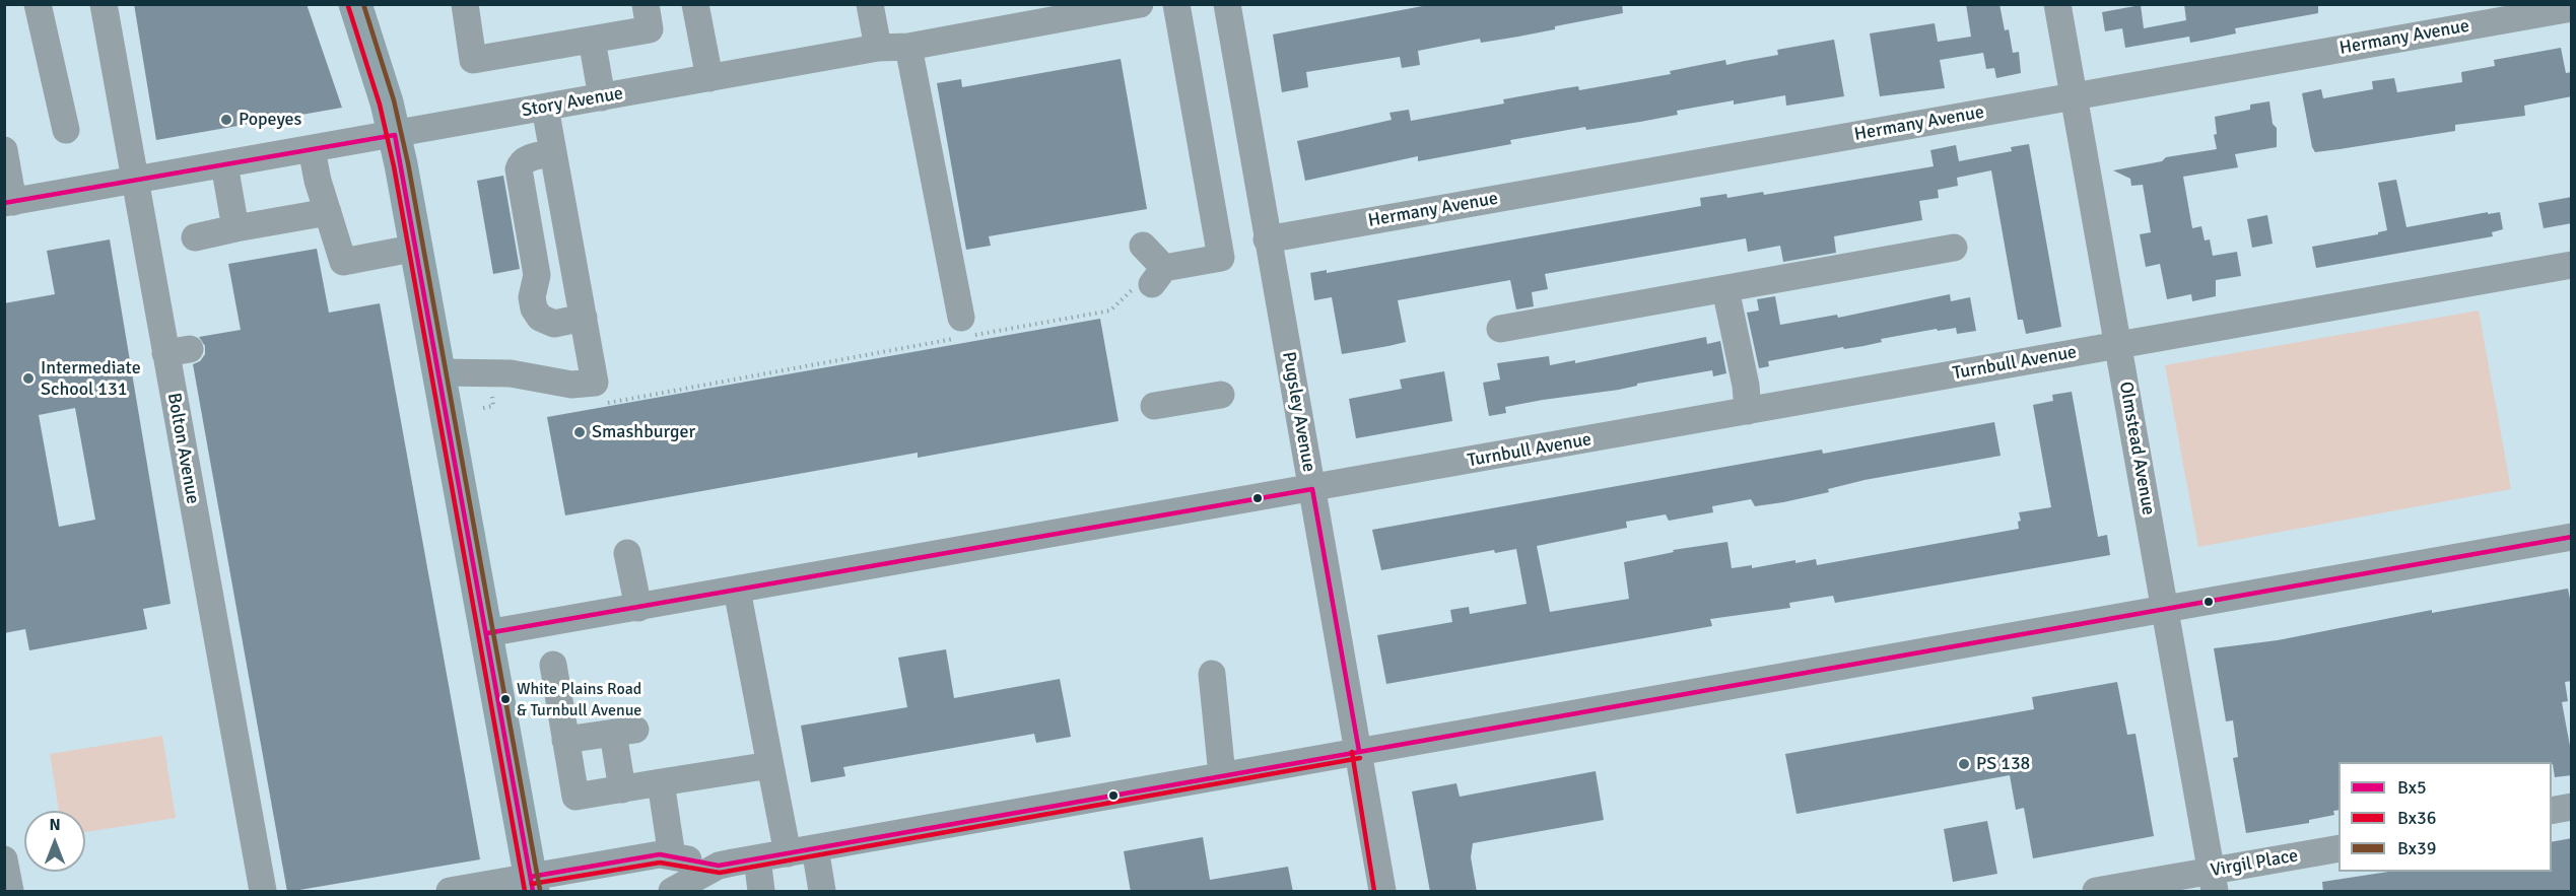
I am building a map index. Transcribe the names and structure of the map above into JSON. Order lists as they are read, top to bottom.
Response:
{
  "streets": {
    "street": [
      "Hermany Avenue",
      "Story Avenue",
      "Turnbull Avenue",
      "Pugsley Avenue",
      "Bolton Avenue",
      "Olmstead Avenue",
      "Virgil Place"
    ]
  },
  "crossings": [
    ["Hermany Avenue", "Pugsley Avenue"],
    ["Hermany Avenue", "Olmstead Avenue"],
    ["Story Avenue", "Bolton Avenue"],
    ["Turnbull Avenue", "Pugsley Avenue"],
    ["Turnbull Avenue", "Olmstead Avenue"],
    ["Olmstead Avenue", "Virgil Place"]
  ],
  "places": [
    "Popeyes",
    "Intermediate School 131",
    "Smashburger",
    "White Plains Road & Turnbull Avenue",
    "PS 138"
  ],
  "lines": ["transit line Bx39", "transit line Bx36", "transit line Bx5"],
  "legend": ["Bx5", "Bx36", "Bx39"],
  "north": "top"
}
